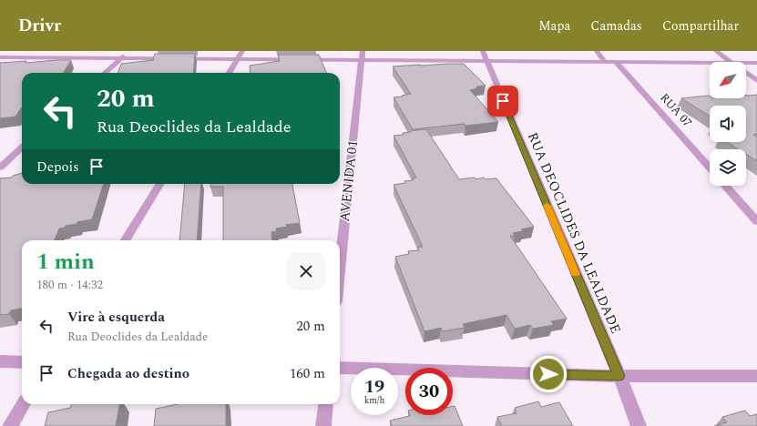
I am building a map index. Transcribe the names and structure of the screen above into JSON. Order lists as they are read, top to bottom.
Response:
{
  "streets": {
    "street": ["RUA 07", "AVENIDA 01", "RUA DEOCLIDES DA LEALDADE"]
  },
  "north": "bottom left",
  "page": {
    "header": "Drivr",
    "nav": ["Mapa", "Camadas", "Compartilhar"],
    "turn": ["20 m", "Rua Deoclides da Lealdade"],
    "then": "Depois",
    "heading": ["1 min", "180 m · 14:32"],
    "list": [
      {
        "name": "Vire à esquerda",
        "note": "Rua Deoclides da Lealdade",
        "value": "20 m"
      },
      {
        "name": "Chegada ao destino",
        "value": "160 m"
      }
    ],
    "speed": "19 km/h",
    "limit": "30"
  }
}
